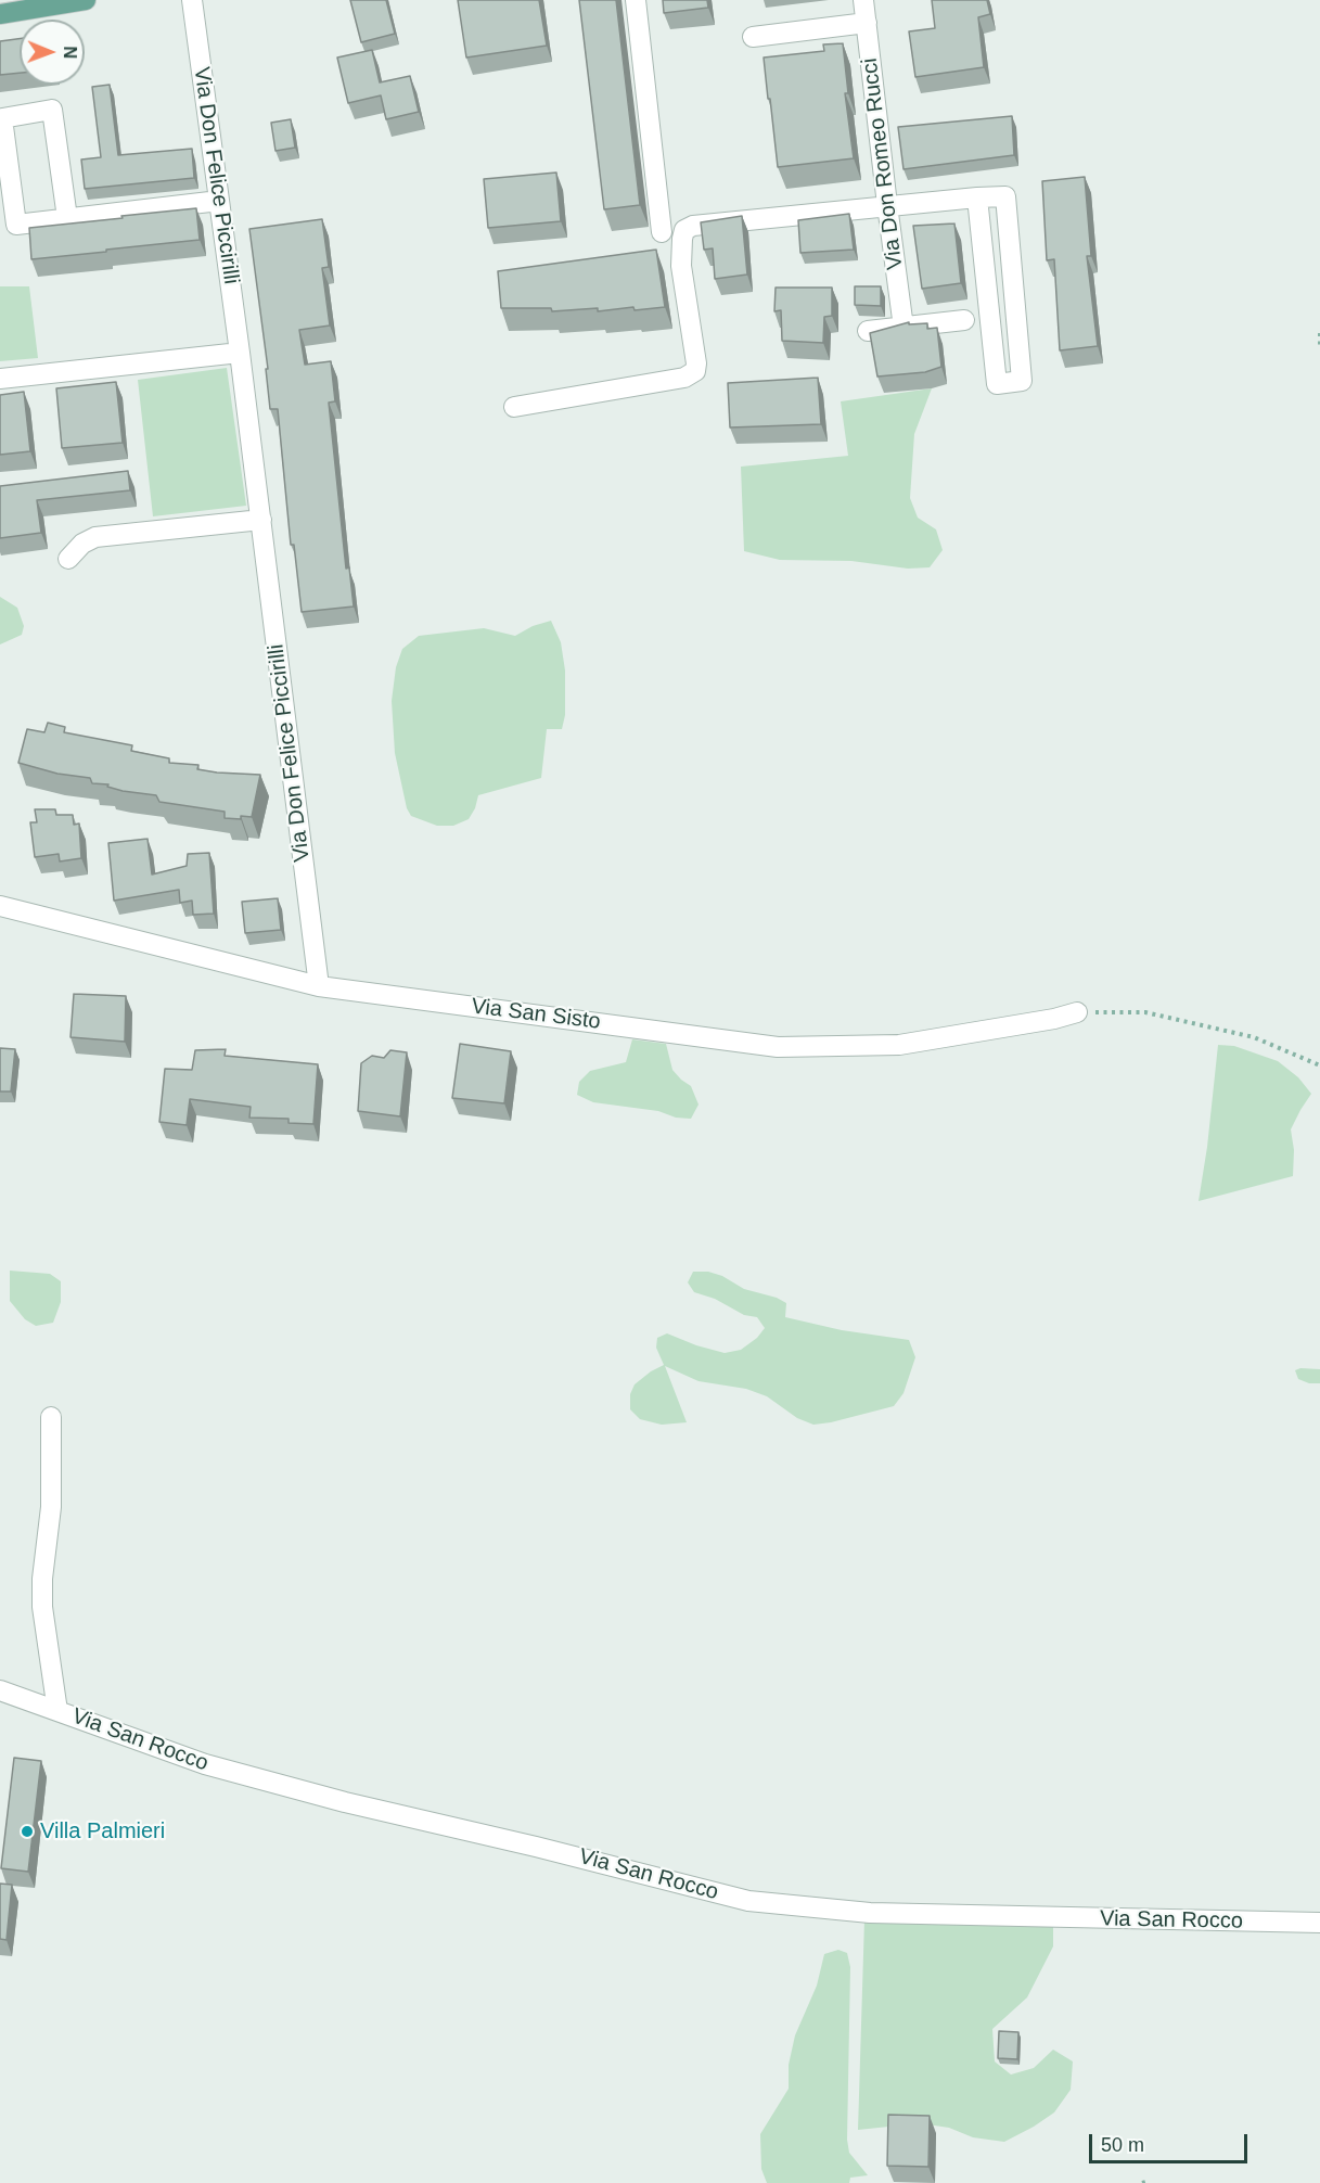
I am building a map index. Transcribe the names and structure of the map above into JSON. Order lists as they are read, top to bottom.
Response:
{
  "streets": {
    "street": [
      "Via Don Romeo Rucci",
      "Via Don Felice Piccirilli",
      "Via San Sisto",
      "Via San Rocco"
    ]
  },
  "crossings": [
    ["Via Don Felice Piccirilli", "Via San Sisto"]
  ],
  "places": ["Villa Palmieri"],
  "scale_bar": "50 m",
  "north": "right"
}
